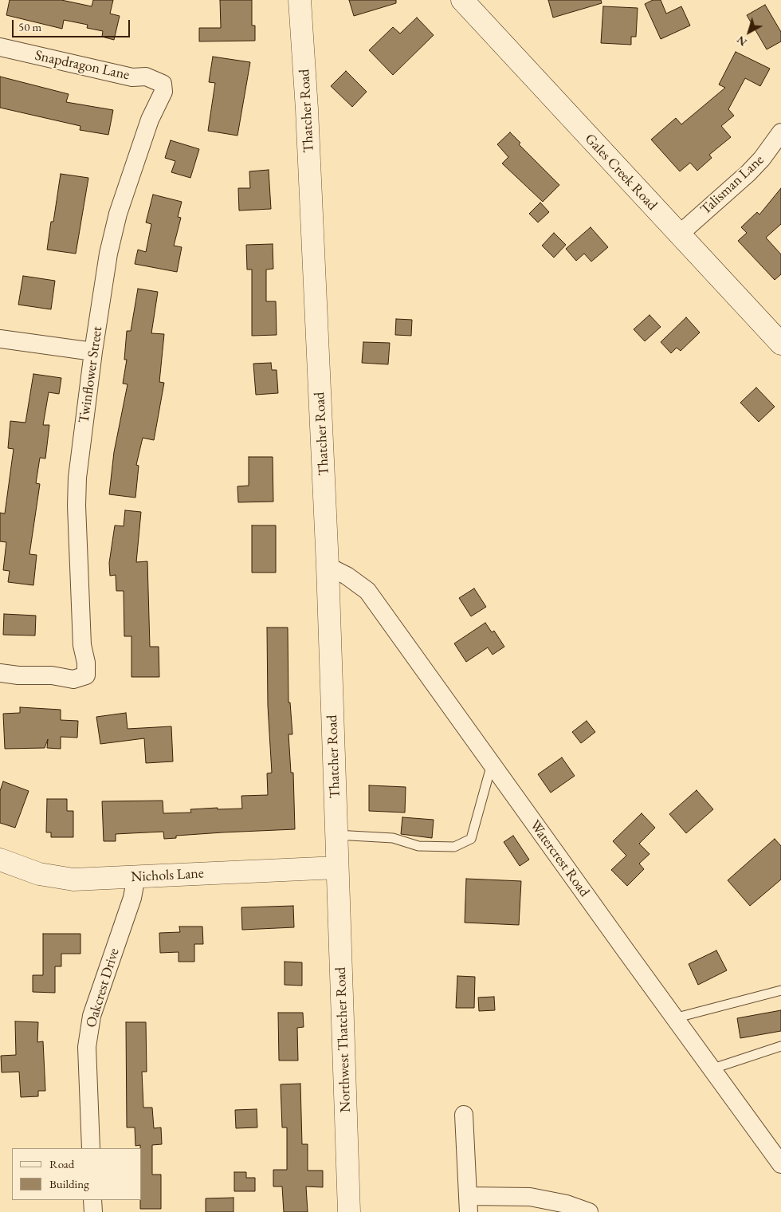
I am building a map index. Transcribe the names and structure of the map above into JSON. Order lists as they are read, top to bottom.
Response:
{
  "streets": {
    "street": [
      "Snapdragon Lane",
      "Thatcher Road",
      "Gales Creek Road",
      "Talisman Lane",
      "Twinflower Street",
      "Watercrest Road",
      "Nichols Lane",
      "Oakcrest Drive",
      "Northwest Thatcher Road"
    ]
  },
  "crossings": [
    ["Snapdragon Lane", "Twinflower Street"],
    ["Thatcher Road", "Watercrest Road"],
    ["Thatcher Road", "Nichols Lane"],
    ["Thatcher Road", "Northwest Thatcher Road"],
    ["Gales Creek Road", "Talisman Lane"],
    ["Nichols Lane", "Oakcrest Drive"],
    ["Nichols Lane", "Northwest Thatcher Road"]
  ],
  "legend": ["Road", "Building"],
  "scale_bar": "50 m",
  "north": "bottom left"
}
